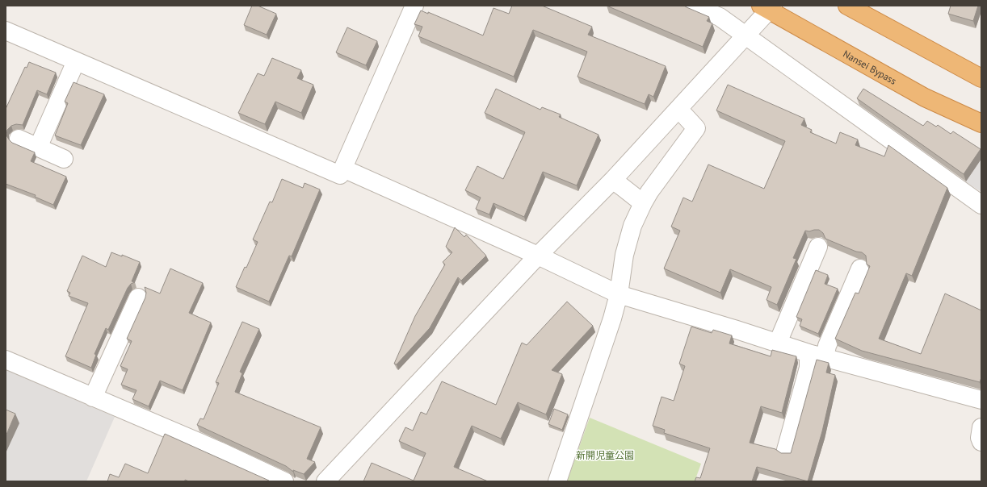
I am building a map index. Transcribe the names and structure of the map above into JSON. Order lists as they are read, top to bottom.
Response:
{
  "streets": {
    "highway": ["Nansei Bypass"]
  },
  "parks": ["新開児童公園"]
}
